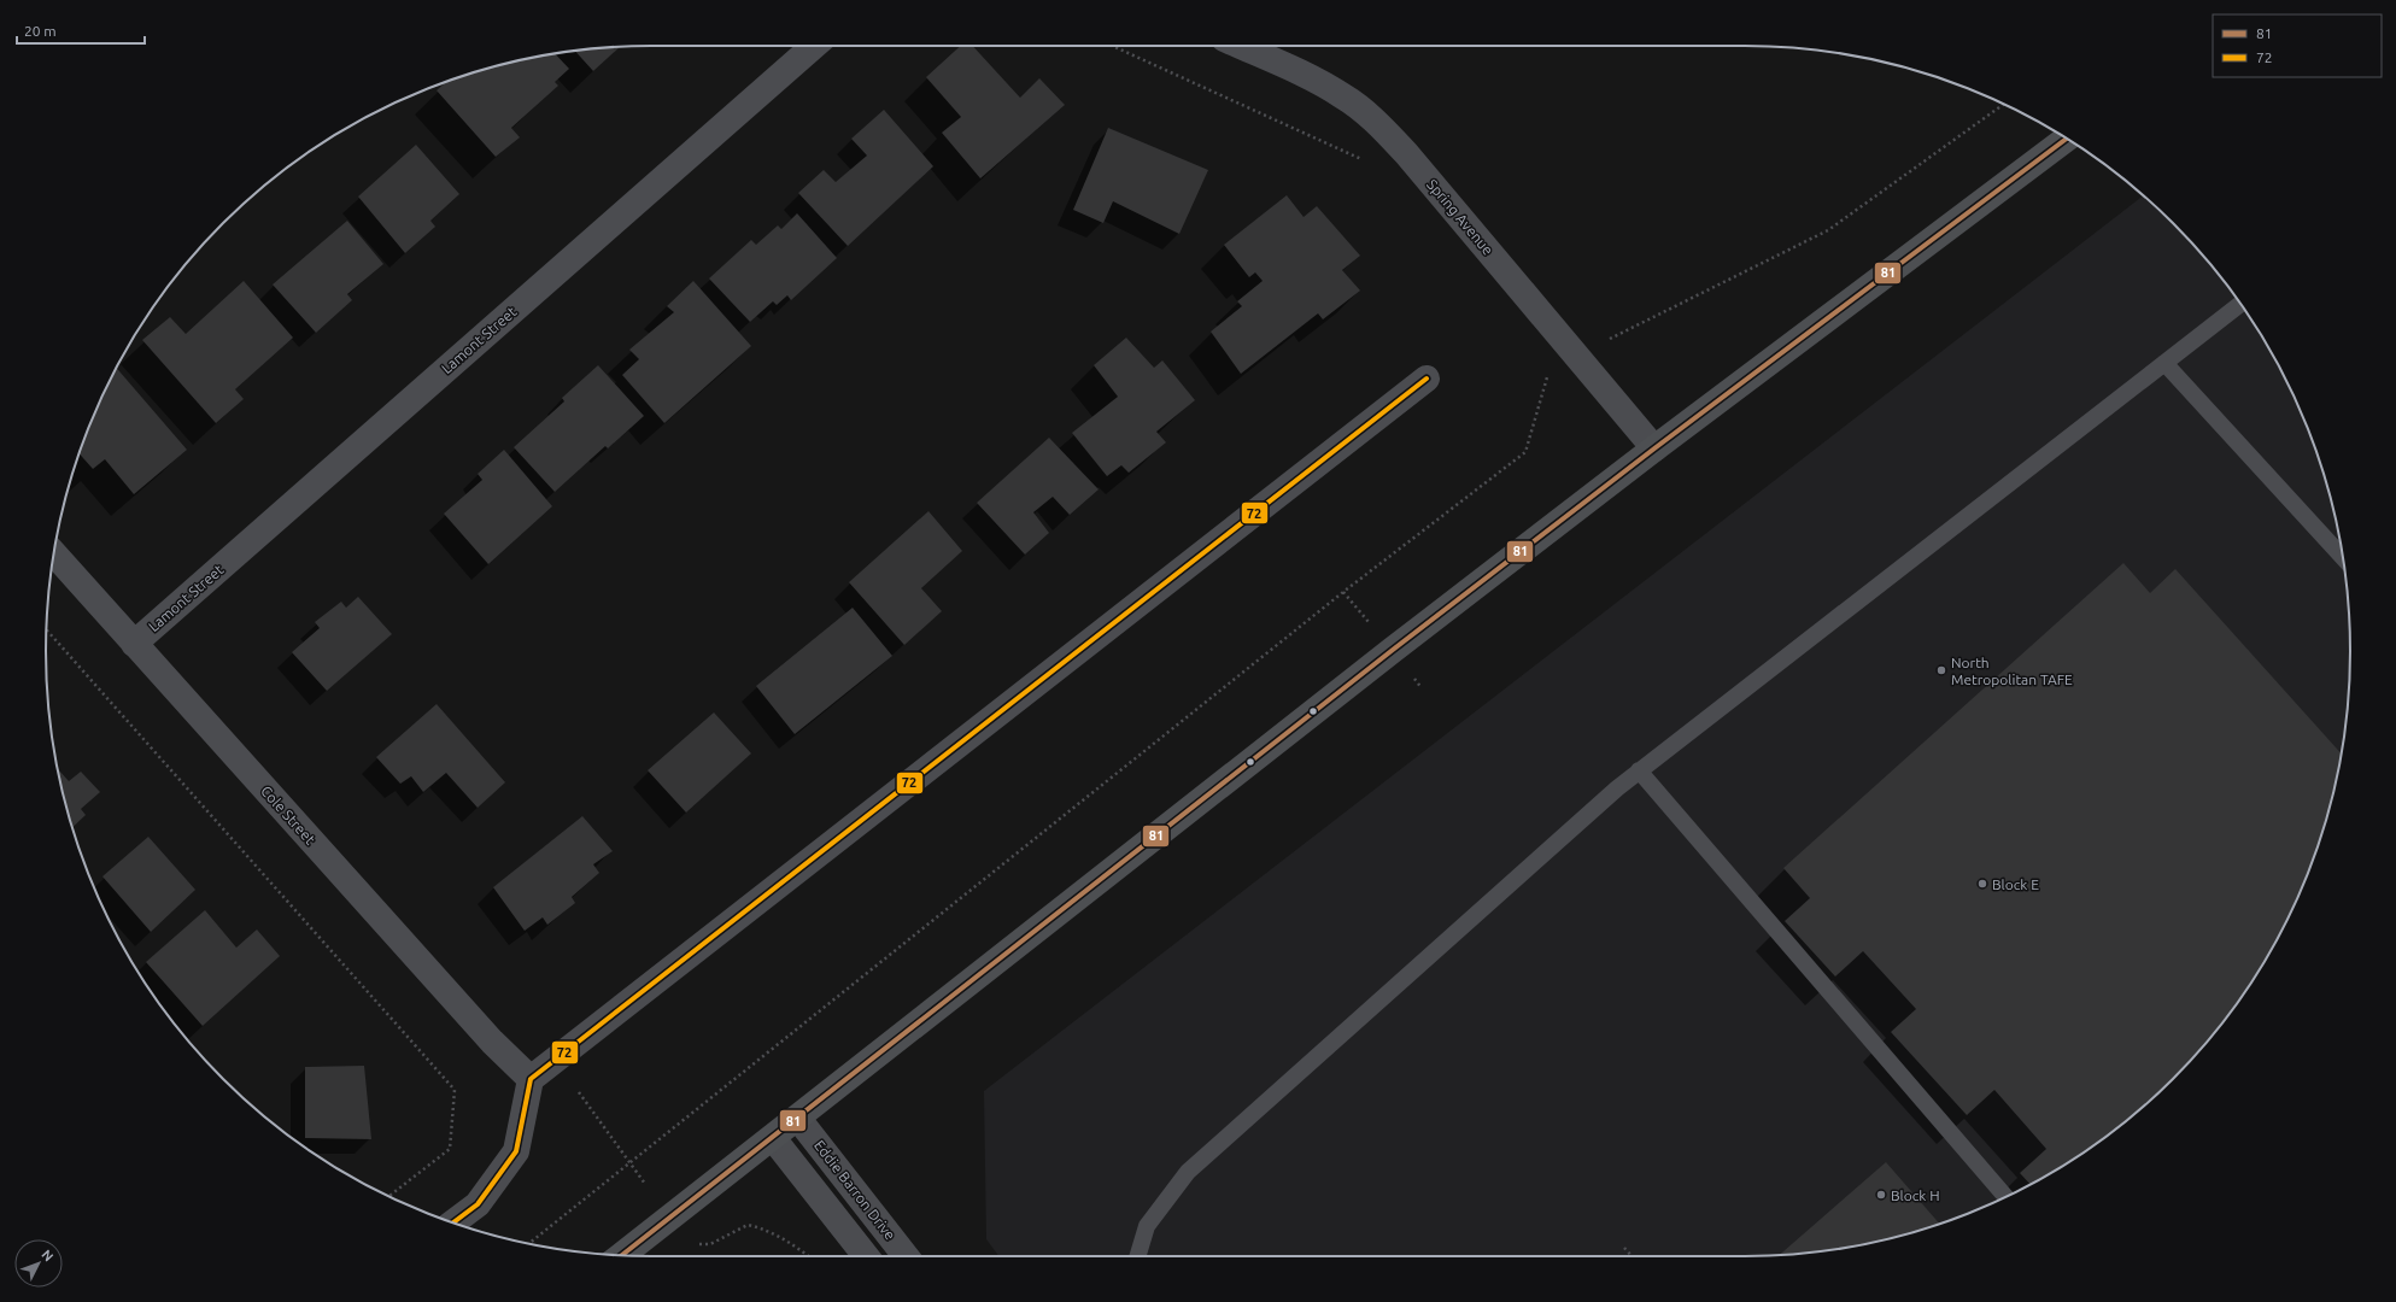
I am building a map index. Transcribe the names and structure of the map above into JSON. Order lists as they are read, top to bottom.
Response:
{
  "streets": {
    "street": [
      "Spring Avenue",
      "Lamont Street",
      "Cole Street",
      "Eddie Barron Drive"
    ]
  },
  "crossings": [
    ["Lamont Street", "Cole Street"]
  ],
  "places": ["North Metropolitan TAFE", "Block E", "Block H"],
  "lines": ["transit line 81", "transit line 72"],
  "legend": ["81", "72"],
  "scale_bar": "20 m",
  "north": "top right"
}
